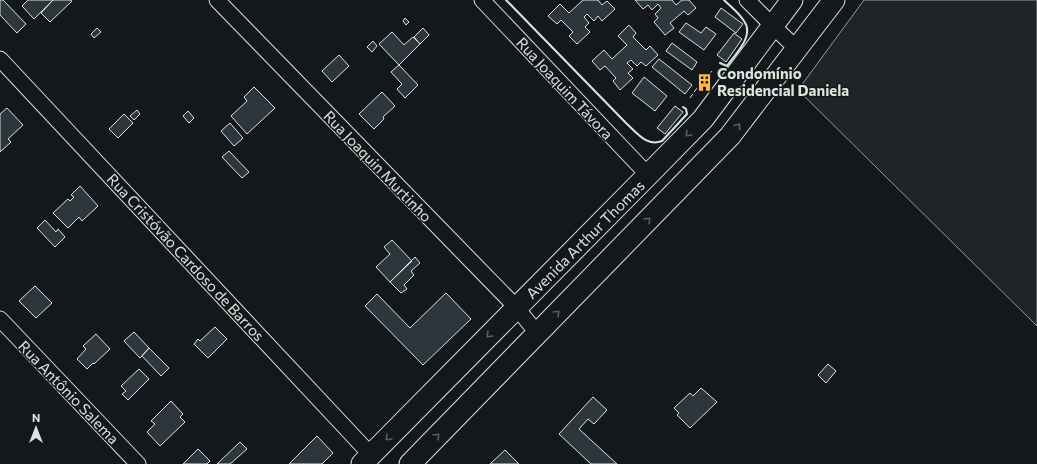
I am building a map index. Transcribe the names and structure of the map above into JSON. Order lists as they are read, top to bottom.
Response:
{
  "streets": {
    "main road": ["Avenida Arthur Thomas"],
    "street": [
      "Rua Joaquim Távora",
      "Rua Joaquin Murtinho",
      "Rua Cristóvão Cardoso de Barros",
      "Rua Antônio Salema"
    ]
  },
  "crossings": [
    ["Rua Joaquim Távora", "Avenida Arthur Thomas"],
    ["Rua Joaquin Murtinho", "Avenida Arthur Thomas"],
    ["Avenida Arthur Thomas", "Rua Cristóvão Cardoso de Barros"]
  ],
  "places": {
    "building": ["Condomínio Residencial Daniela"]
  },
  "north": "top"
}
